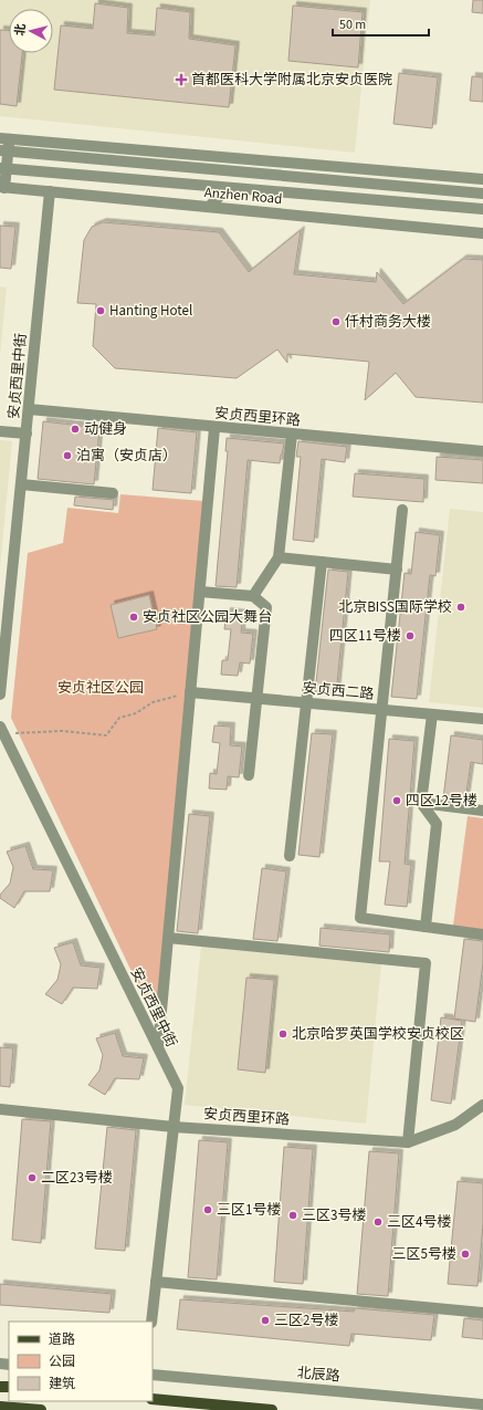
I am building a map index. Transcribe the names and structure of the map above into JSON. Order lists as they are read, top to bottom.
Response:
{
  "streets": {
    "street": [
      "Anzhen Road",
      "安贞西里中街",
      "安贞西里环路",
      "安贞西二路",
      "北辰路"
    ]
  },
  "crossings": [
    ["Anzhen Road", "安贞西里中街"],
    ["安贞西里中街", "安贞西里环路"]
  ],
  "parks": ["安贞社区公园"],
  "places": {
    "health": ["首都医科大学附属北京安贞医院"],
    "other": [
      "Hanting Hotel",
      "仟村商务大楼",
      "动健身",
      "泊寓（安贞店）",
      "北京BISS国际学校",
      "安贞社区公园大舞台",
      "四区11号楼",
      "四区12号楼",
      "北京哈罗英国学校安贞校区",
      "二区23号楼",
      "三区1号楼",
      "三区3号楼",
      "三区4号楼",
      "三区5号楼",
      "三区2号楼"
    ]
  },
  "legend": ["道路", "公园", "建筑"],
  "scale_bar": "50 m",
  "north": "left"
}
